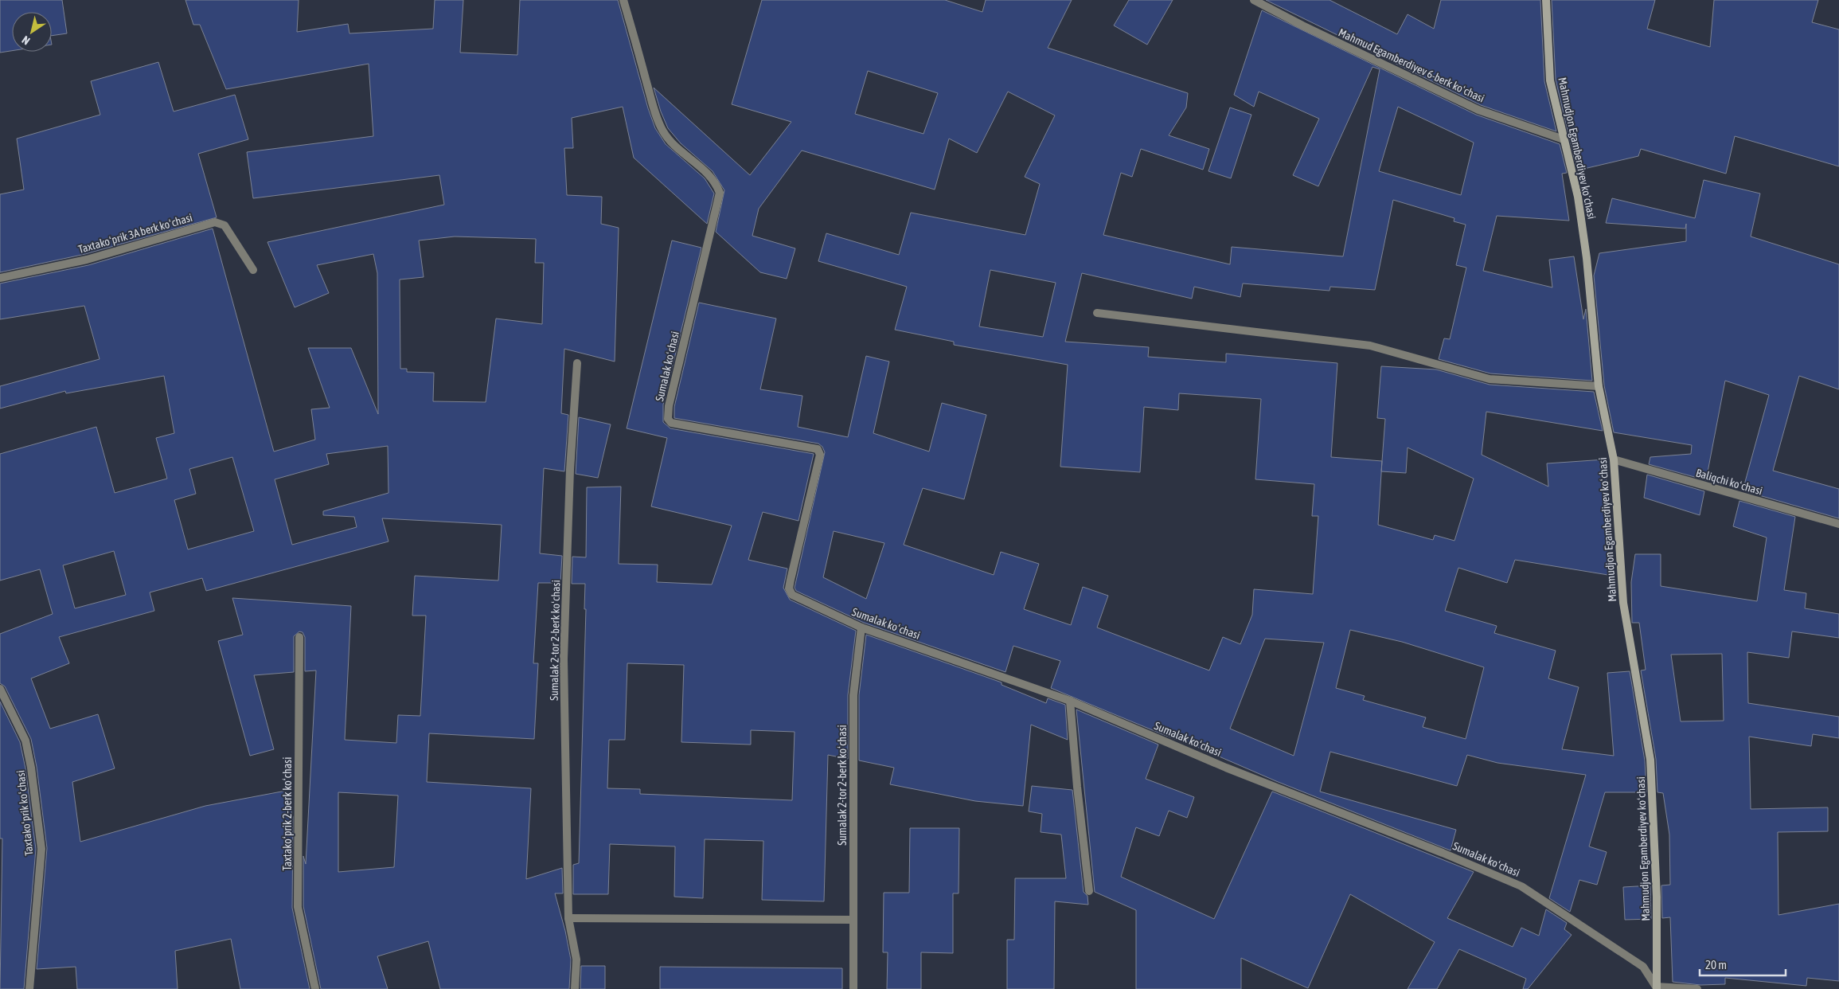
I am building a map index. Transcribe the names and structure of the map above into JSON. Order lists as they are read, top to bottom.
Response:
{
  "streets": {
    "street": [
      "Mahmud Egamberdiyev 6-berk koʻchasi",
      "Mahmudjon Egamberdiyev koʻchasi",
      "Taxtakoʻprik 3A berk koʻchasi",
      "Sumalak koʻchasi",
      "Baliqchi koʻchasi",
      "Sumalak 2-tor 2-berk koʻchasi",
      "Taxtakoʻprik koʻchasi",
      "Taxtakoʻprik 2-berk koʻchasi"
    ]
  },
  "crossings": [
    ["Mahmud Egamberdiyev 6-berk koʻchasi", "Mahmudjon Egamberdiyev koʻchasi"],
    ["Mahmudjon Egamberdiyev koʻchasi", "Sumalak koʻchasi"],
    ["Mahmudjon Egamberdiyev koʻchasi", "Baliqchi koʻchasi"],
    ["Sumalak koʻchasi", "Sumalak 2-tor 2-berk koʻchasi"]
  ],
  "scale_bar": "20 m",
  "north": "bottom left"
}
